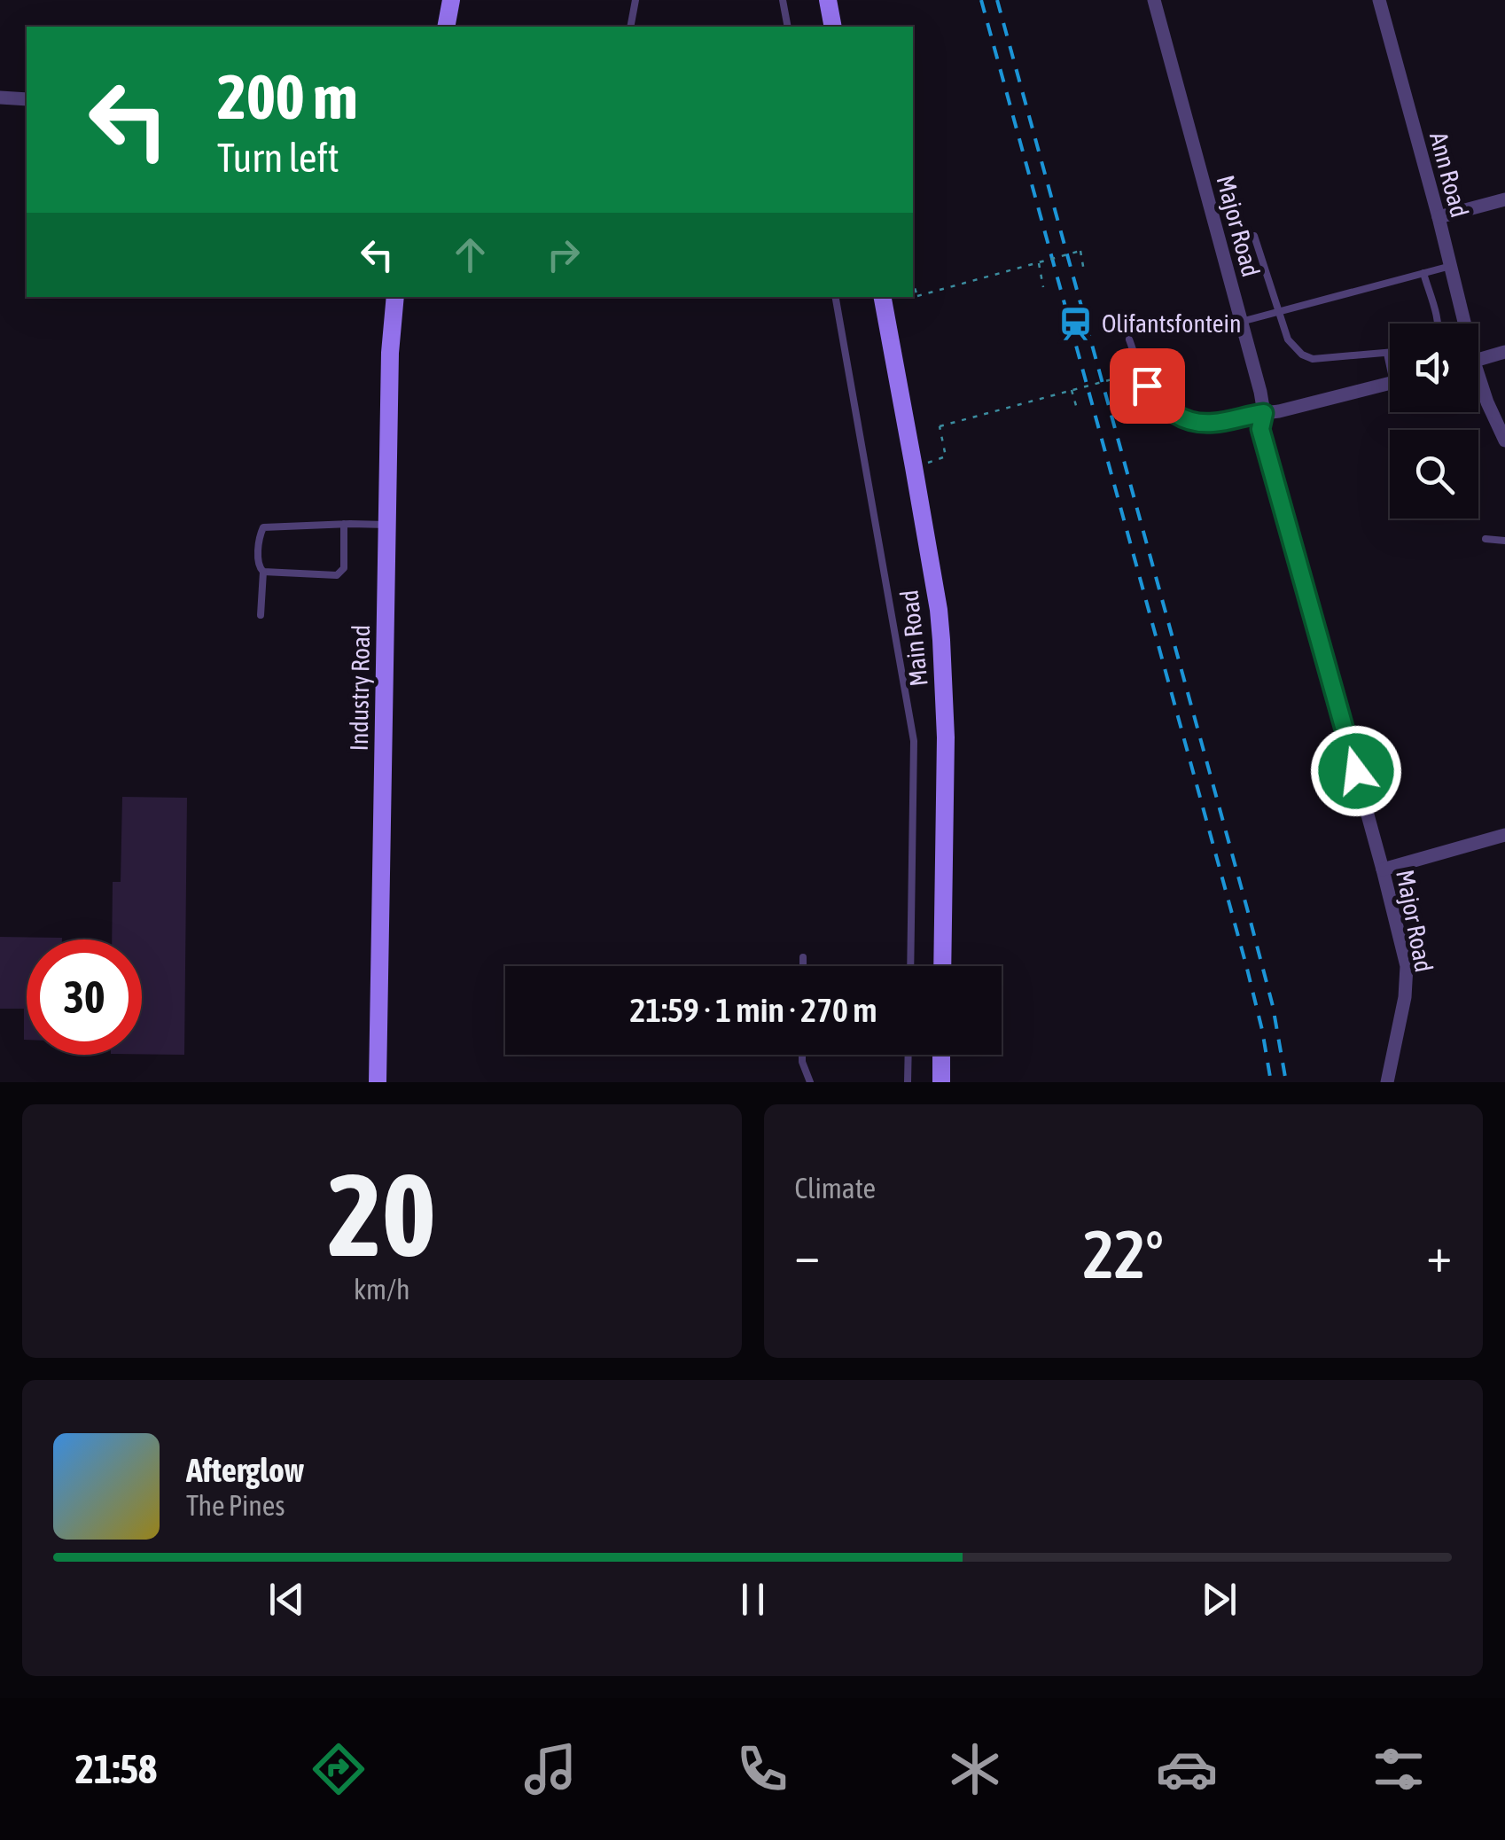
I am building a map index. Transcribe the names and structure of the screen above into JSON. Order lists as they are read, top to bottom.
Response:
{
  "streets": {
    "street": [
      "Ann Road",
      "Major Road",
      "Main Road",
      "Industry Road"
    ]
  },
  "places": {
    "station": ["Olifantsfontein"]
  },
  "page": {
    "turn": ["200 m", "Turn left"],
    "limit": "30",
    "trip": "21:59 · 1 min · 270 m",
    "tile": [
      ["20", "km/h"],
      "Climate"
    ],
    "heat": ["−", "22°", "+"],
    "song": ["Afterglow", "The Pines"],
    "tabs": "21:58"
  }
}
